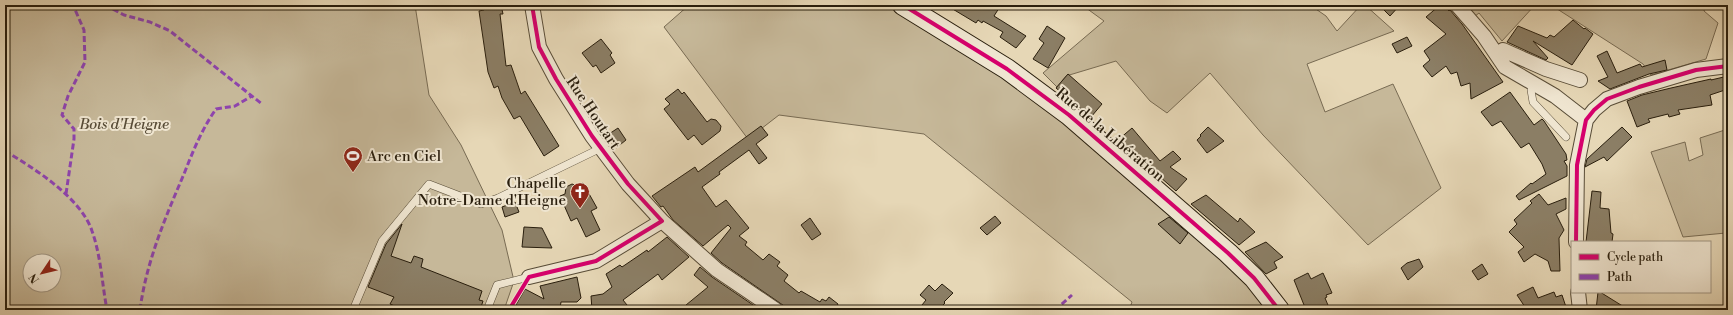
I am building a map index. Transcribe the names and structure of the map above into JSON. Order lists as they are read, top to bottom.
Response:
{
  "streets": {
    "street": ["Rue Houtart", "Rue de la Libération"]
  },
  "parks": ["Bois d'Heigne"],
  "places": {
    "sports": ["Arc en Ciel"],
    "church": ["Chapelle Notre-Dame d'Heigne"]
  },
  "legend": ["Cycle path", "Path"],
  "north": "bottom left"
}
